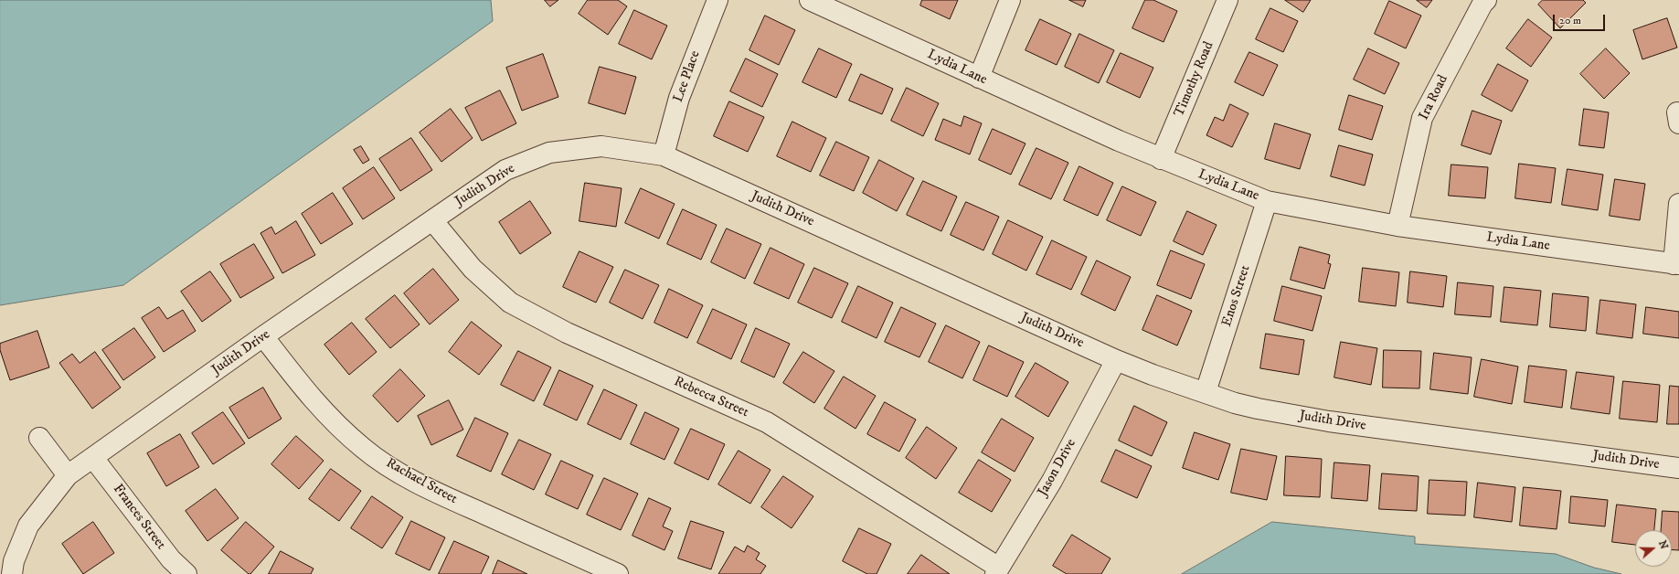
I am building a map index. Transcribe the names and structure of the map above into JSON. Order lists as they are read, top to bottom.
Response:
{
  "streets": {
    "street": [
      "Lydia Lane",
      "Lee Place",
      "Timothy Road",
      "Ira Road",
      "Judith Drive",
      "Enos Street",
      "Rebecca Street",
      "Jason Drive",
      "Rachael Street",
      "Frances Street"
    ]
  },
  "crossings": [
    ["Lydia Lane", "Timothy Road"],
    ["Lydia Lane", "Ira Road"],
    ["Lydia Lane", "Enos Street"],
    ["Lee Place", "Judith Drive"],
    ["Judith Drive", "Enos Street"],
    ["Judith Drive", "Rebecca Street"],
    ["Judith Drive", "Jason Drive"],
    ["Judith Drive", "Rachael Street"],
    ["Judith Drive", "Frances Street"],
    ["Rebecca Street", "Jason Drive"]
  ],
  "scale_bar": "20 m",
  "north": "right"
}
